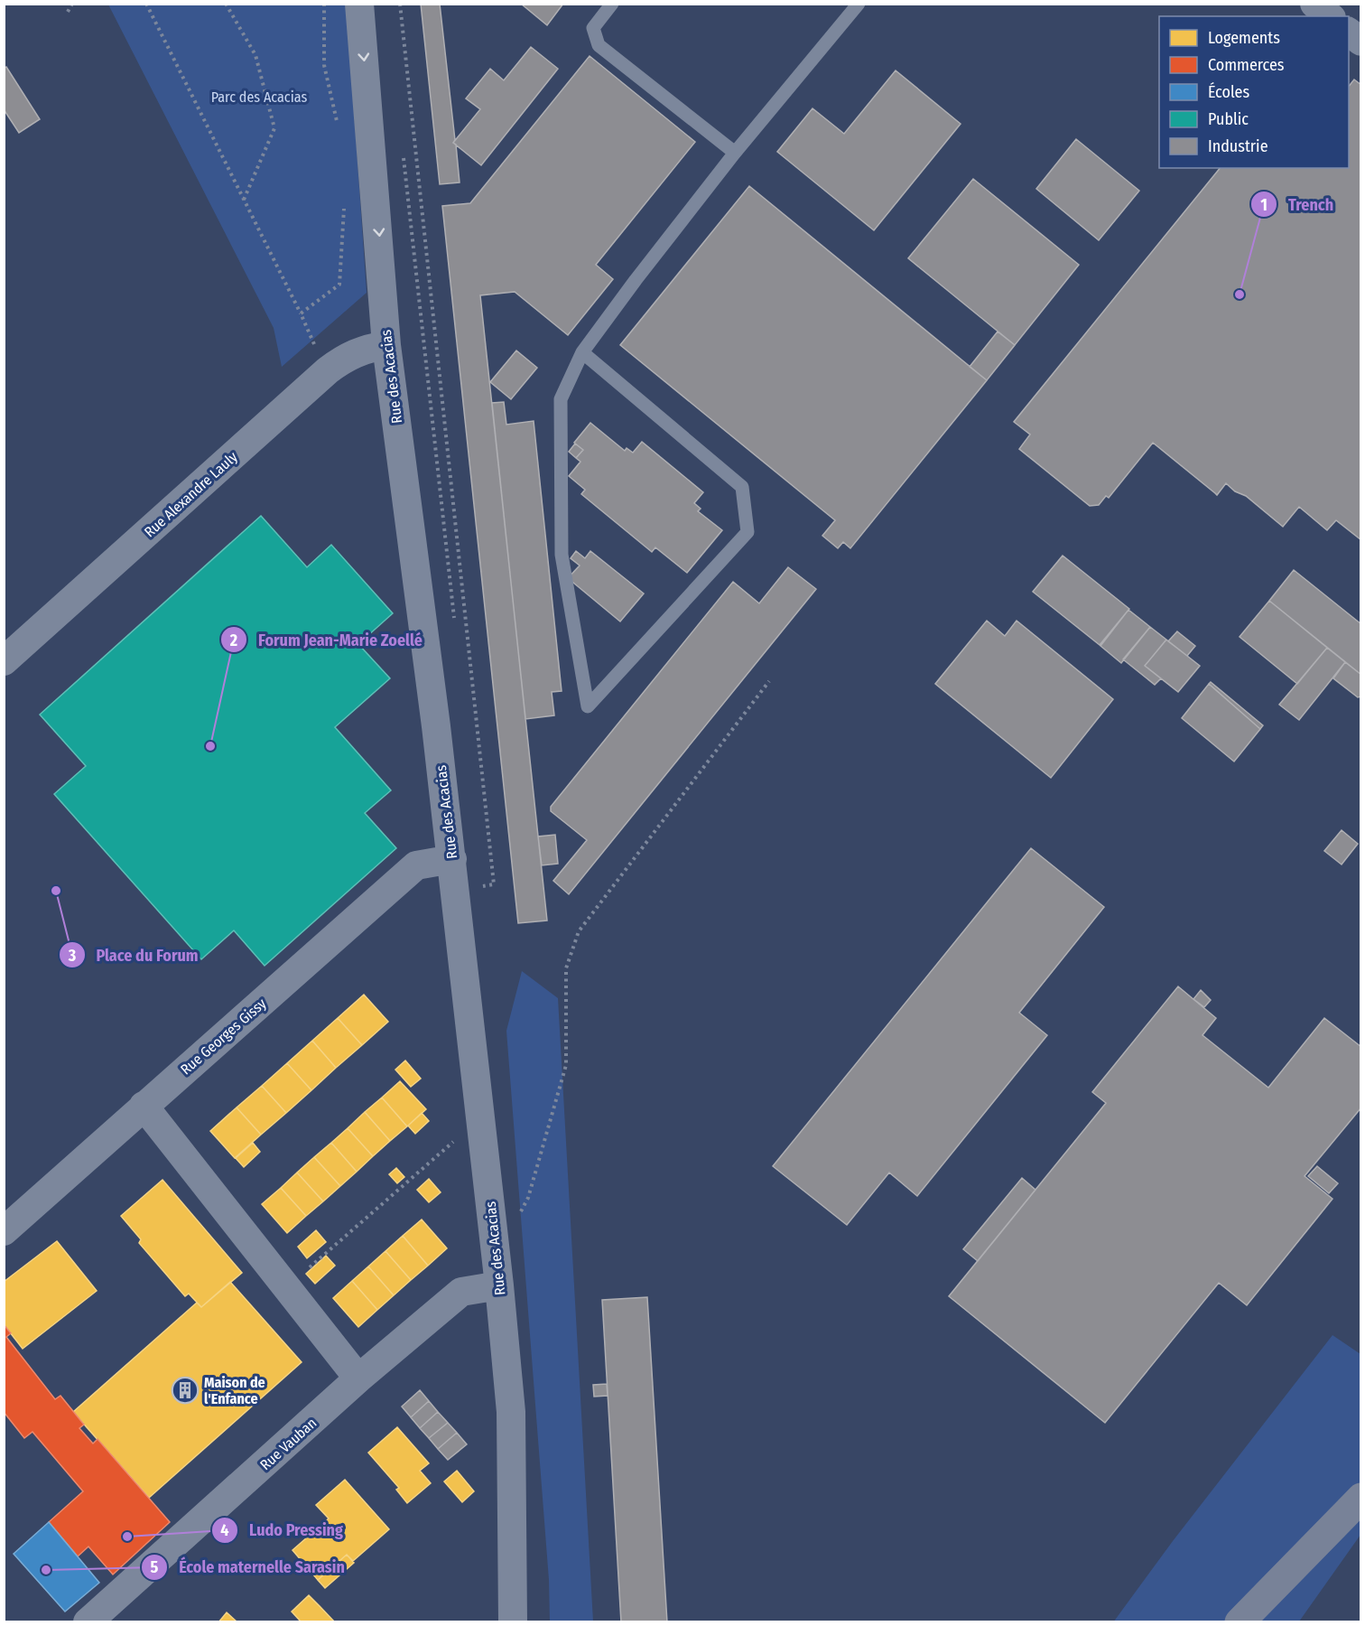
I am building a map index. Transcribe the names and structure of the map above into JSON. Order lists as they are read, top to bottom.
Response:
{
  "streets": {
    "street": [
      "Rue des Acacias",
      "Rue Alexandre Lauly",
      "Rue Georges Gissy",
      "Rue Vauban"
    ]
  },
  "crossings": [
    ["Rue des Acacias", "Rue Alexandre Lauly"],
    ["Rue des Acacias", "Rue Georges Gissy"],
    ["Rue des Acacias", "Rue Vauban"]
  ],
  "parks": ["Parc des Acacias"],
  "places": {
    "other": [
      "Trench",
      "Forum Jean-Marie Zoellé",
      "Place du Forum",
      "Ludo Pressing",
      "École maternelle Sarasin"
    ],
    "building": ["Maison de l'Enfance"]
  },
  "legend": [
    "Logements",
    "Commerces",
    "Écoles",
    "Public",
    "Industrie"
  ]
}
